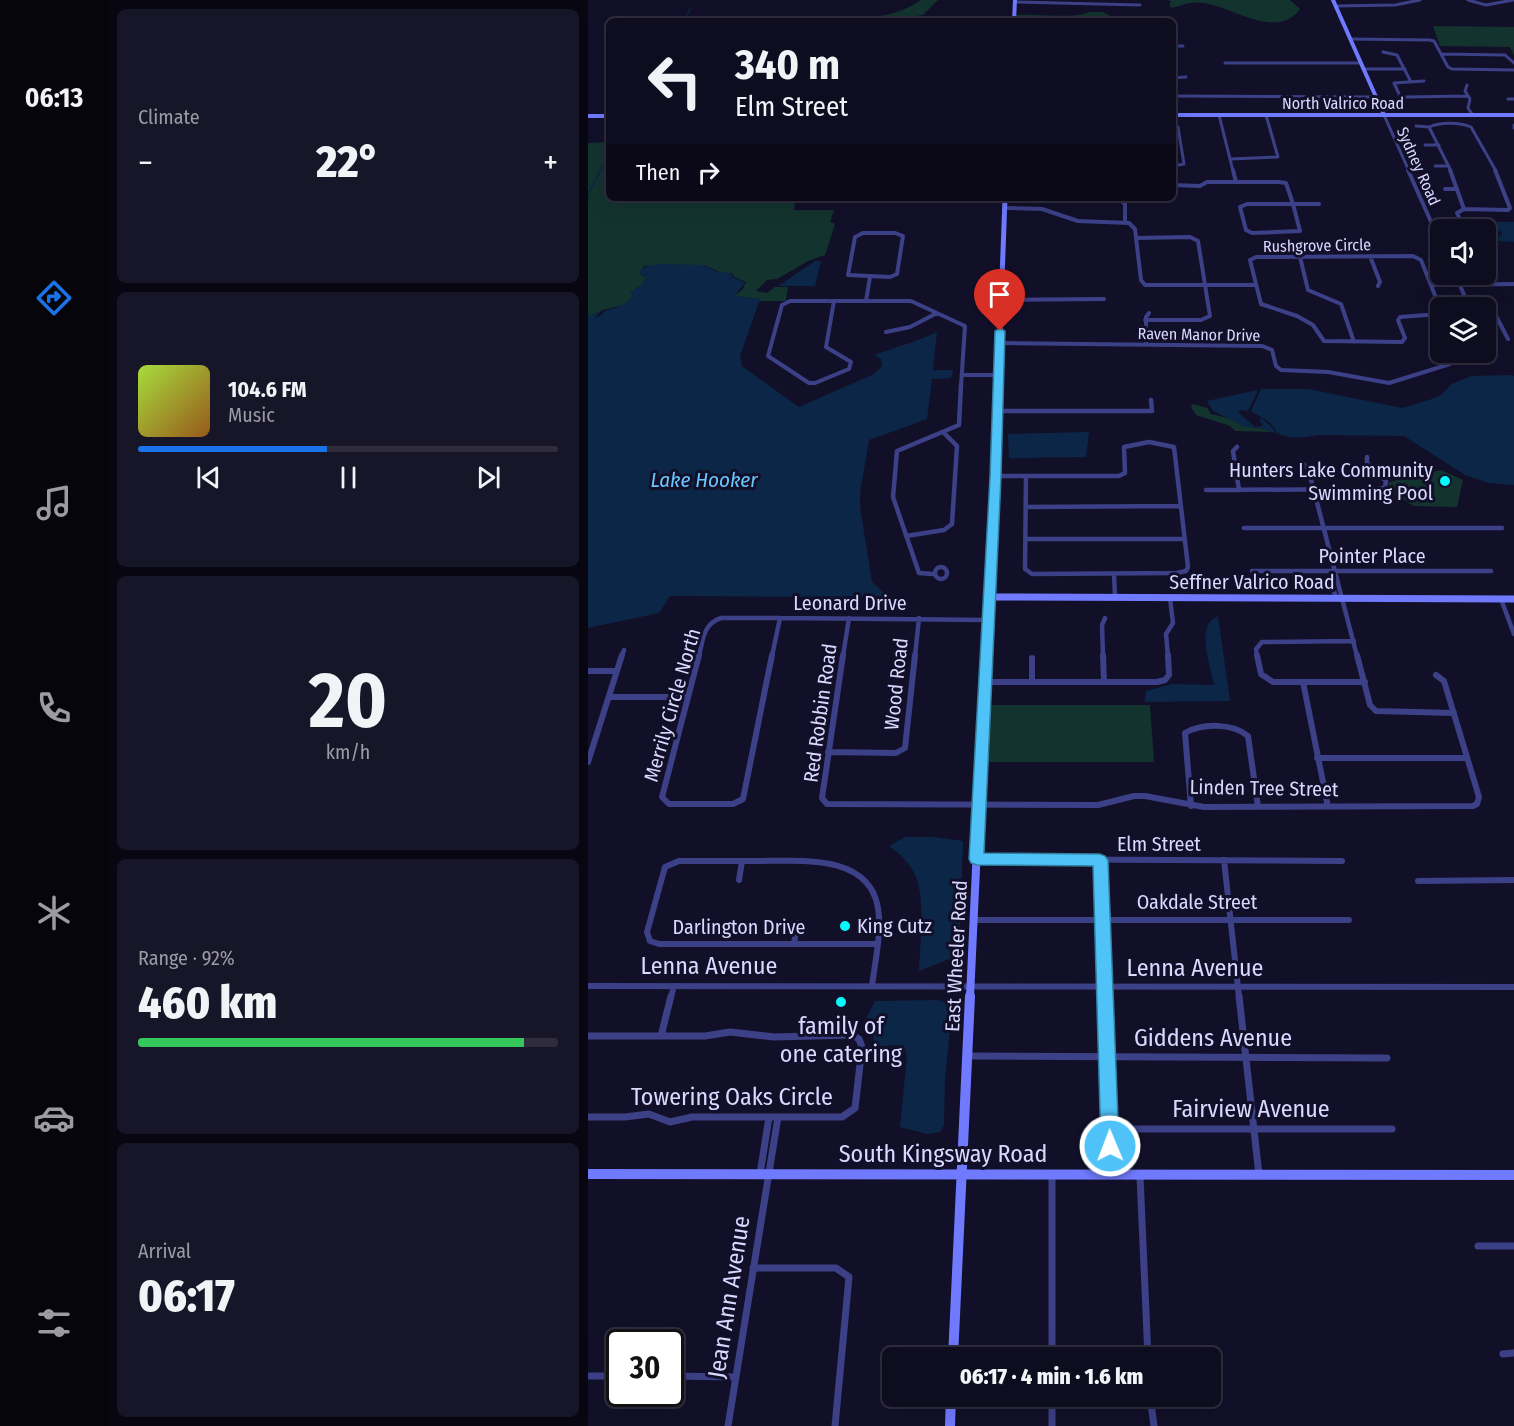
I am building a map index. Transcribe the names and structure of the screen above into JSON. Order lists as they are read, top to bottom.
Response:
{
  "streets": {
    "street": [
      "North Valrico Road",
      "Sydney Road",
      "Rushgrove Circle",
      "Raven Manor Drive",
      "Pointer Place",
      "Seffner Valrico Road",
      "Leonard Drive",
      "Wood Road",
      "Merrily Circle North",
      "Red Robbin Road",
      "Linden Tree Street",
      "Elm Street",
      "Oakdale Street",
      "Darlington Drive",
      "East Wheeler Road",
      "Lenna Avenue",
      "Giddens Avenue",
      "Towering Oaks Circle",
      "Fairview Avenue",
      "South Kingsway Road",
      "Jean Ann Avenue"
    ]
  },
  "crossings": [
    ["North Valrico Road", "Sydney Road"],
    ["Raven Manor Drive", "East Wheeler Road"],
    ["Seffner Valrico Road", "East Wheeler Road"],
    ["Leonard Drive", "Wood Road"],
    ["Leonard Drive", "Merrily Circle North"],
    ["Leonard Drive", "Red Robbin Road"],
    ["Leonard Drive", "East Wheeler Road"],
    ["Wood Road", "Red Robbin Road"],
    ["Red Robbin Road", "Linden Tree Street"],
    ["Red Robbin Road", "East Wheeler Road"],
    ["Linden Tree Street", "East Wheeler Road"],
    ["Elm Street", "East Wheeler Road"],
    ["Oakdale Street", "East Wheeler Road"],
    ["East Wheeler Road", "Lenna Avenue"],
    ["East Wheeler Road", "Giddens Avenue"],
    ["East Wheeler Road", "South Kingsway Road"],
    ["Towering Oaks Circle", "Jean Ann Avenue"],
    ["South Kingsway Road", "Jean Ann Avenue"]
  ],
  "water": ["Lake Hooker"],
  "places": ["Hunters Lake Community Swimming Pool", "King Cutz", "family of one catering"],
  "page": {
    "tabs": "06:13",
    "tile": [
      "Climate",
      ["20", "km/h"],
      ["Range · 92%", "460 km"],
      ["Arrival", "06:17"]
    ],
    "turn": ["340 m", "Elm Street"],
    "heat": ["−", "22°", "+"],
    "then": "Then",
    "song": ["104.6 FM", "Music"],
    "limit": "30",
    "trip": "06:17 · 4 min · 1.6 km"
  }
}
